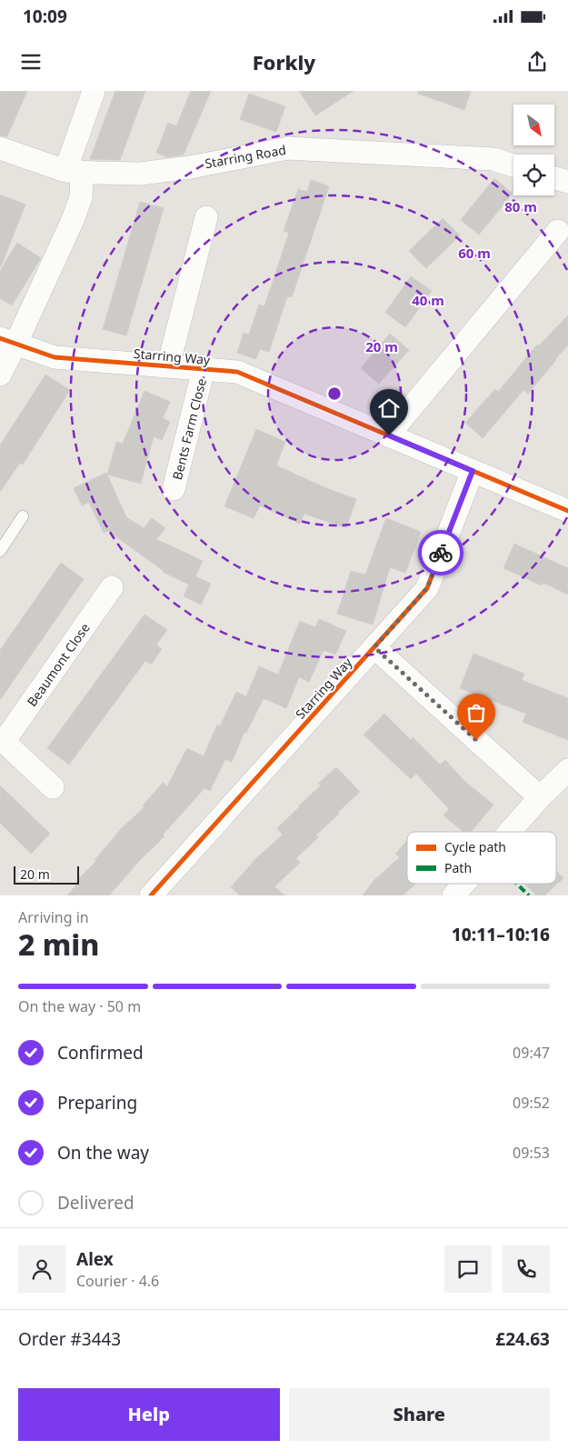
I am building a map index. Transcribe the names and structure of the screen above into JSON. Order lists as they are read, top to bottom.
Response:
{
  "streets": {
    "street": [
      "Starring Road",
      "Starring Way",
      "Bents Farm Close",
      "Beaumont Close"
    ]
  },
  "crossings": [
    ["Starring Way", "Bents Farm Close"]
  ],
  "legend": ["Cycle path", "Path"],
  "scale_bar": "20 m",
  "north": "bottom right",
  "page": {
    "status": "10:09",
    "header": "Forkly",
    "scale": "20 m",
    "heading": ["2 min", "Arriving in", "10:11–10:16"],
    "panel": [
      "Alex",
      "Courier · 4.6",
      "Order #3443",
      "£24.63"
    ],
    "bar": "On the way · 50 m",
    "list": [
      ["Confirmed", "09:47"],
      ["Preparing", "09:52"],
      ["On the way", "09:53"],
      "Delivered"
    ],
    "buttons": ["Help", "Share"]
  },
  "rings": [
    "80 m",
    "60 m",
    "40 m",
    "20 m"
  ]
}
